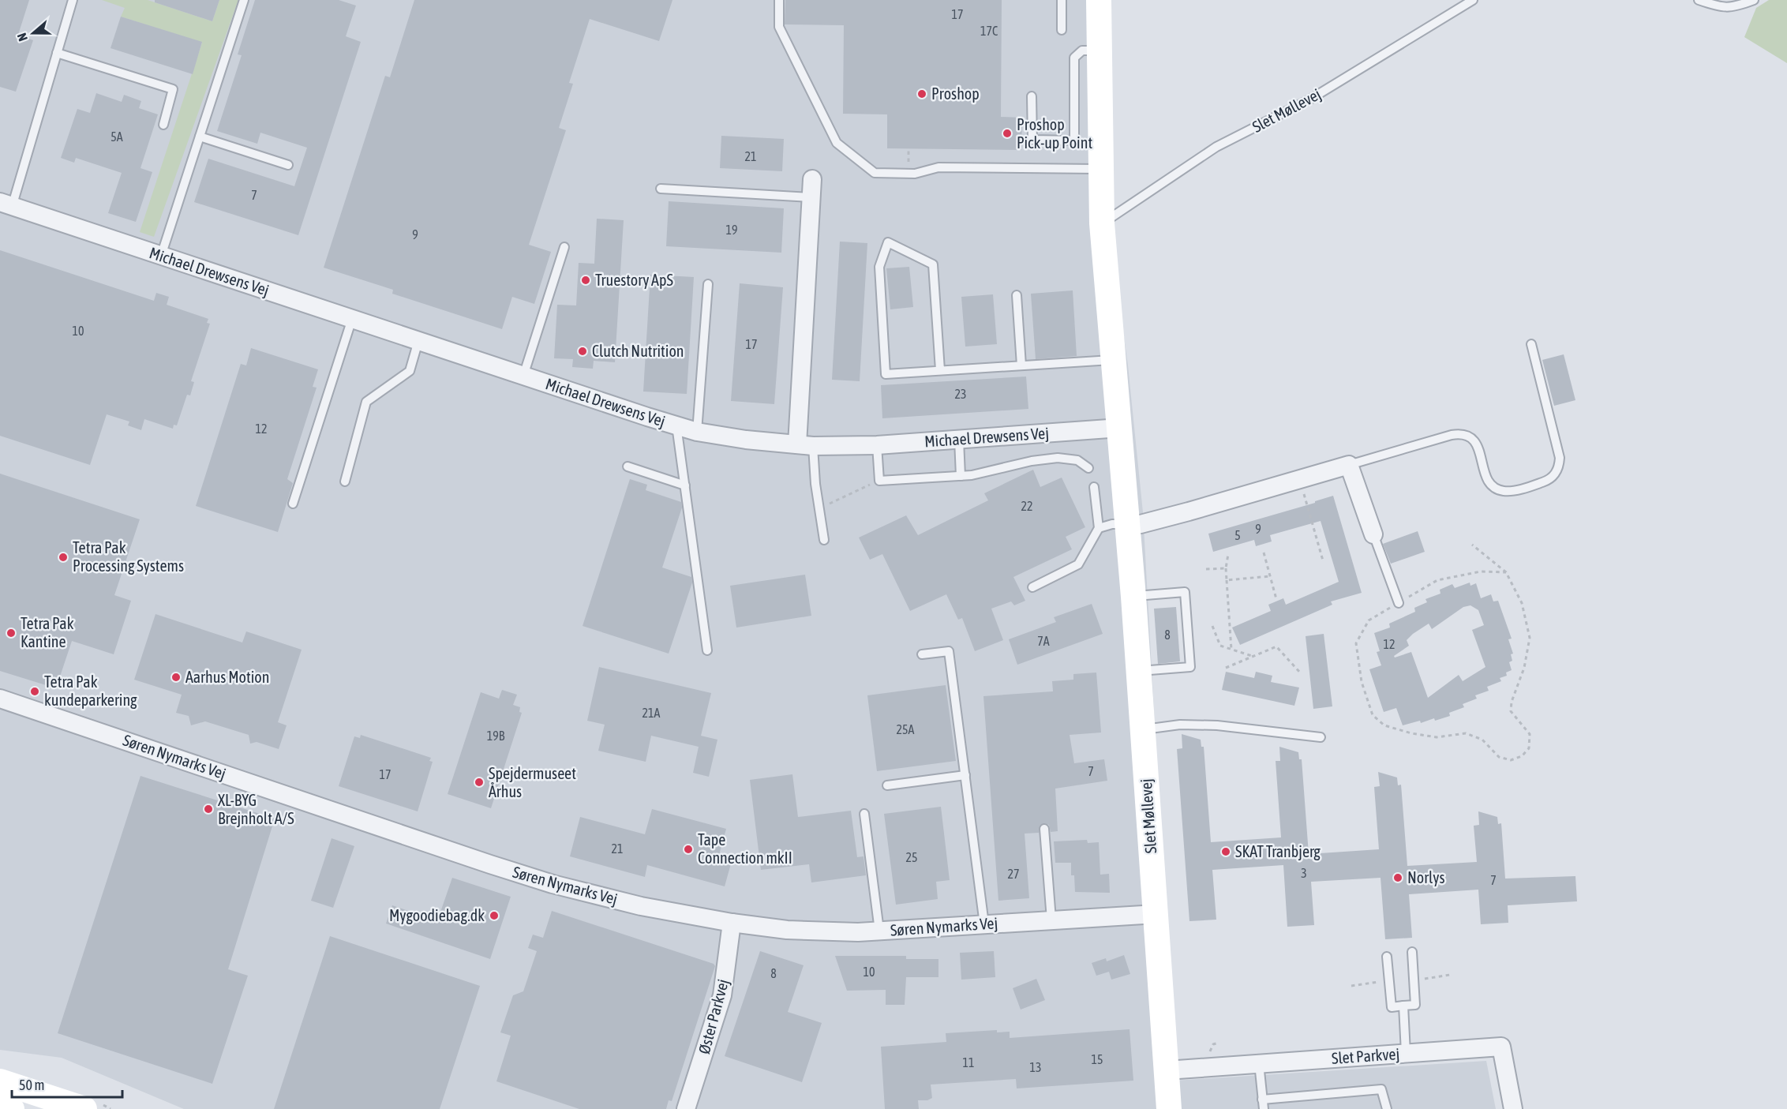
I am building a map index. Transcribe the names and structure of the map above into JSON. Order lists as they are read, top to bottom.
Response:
{
  "streets": {
    "street": [
      "Slet Møllevej",
      "Michael Drewsens Vej",
      "Søren Nymarks Vej",
      "Øster Parkvej",
      "Slet Parkvej"
    ]
  },
  "crossings": [
    ["Slet Møllevej", "Michael Drewsens Vej"],
    ["Slet Møllevej", "Søren Nymarks Vej"],
    ["Slet Møllevej", "Slet Parkvej"],
    ["Søren Nymarks Vej", "Øster Parkvej"]
  ],
  "places": [
    "Proshop",
    "Proshop Pick-up Point",
    "Truestory ApS",
    "Clutch Nutrition",
    "Tetra Pak Processing Systems",
    "Tetra Pak Kantine",
    "Aarhus Motion",
    "Tetra Pak kundeparkering",
    "Spejdermuseet Århus",
    "XL-BYG Brejnholt A/S",
    "Tape Connection mkII",
    "SKAT Tranbjerg",
    "Norlys",
    "Mygoodiebag.dk"
  ],
  "house_numbers": [
    "17",
    "17C",
    "5A",
    "21",
    "7",
    "19",
    "9",
    "10",
    "17",
    "23",
    "12",
    "22",
    "9",
    "5",
    "8",
    "7A",
    "12",
    "21A",
    "25A",
    "19B",
    "7",
    "17",
    "21",
    "25",
    "3",
    "27",
    "7",
    "10",
    "8",
    "15",
    "11",
    "13"
  ],
  "scale_bar": "50 m",
  "north": "left"
}
